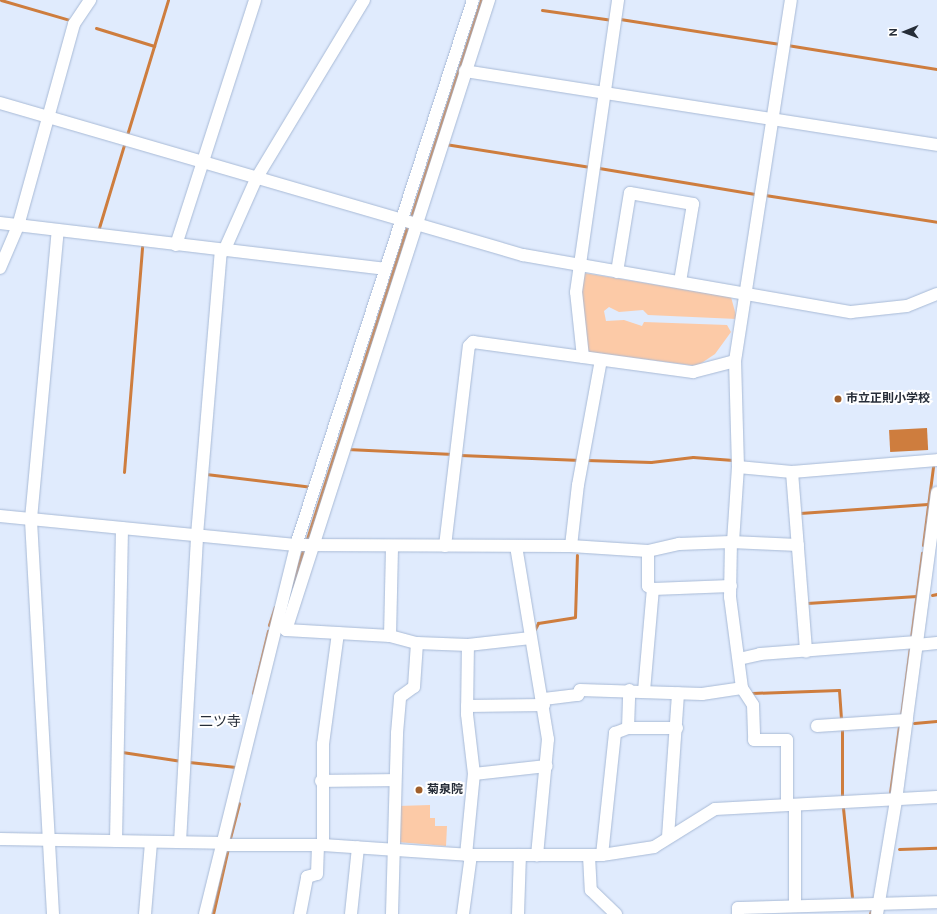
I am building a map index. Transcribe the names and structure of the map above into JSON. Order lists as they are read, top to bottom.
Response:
{
  "districts": ["二ツ寺"],
  "places": ["市立正則小学校", "菊泉院"],
  "north": "left"
}
